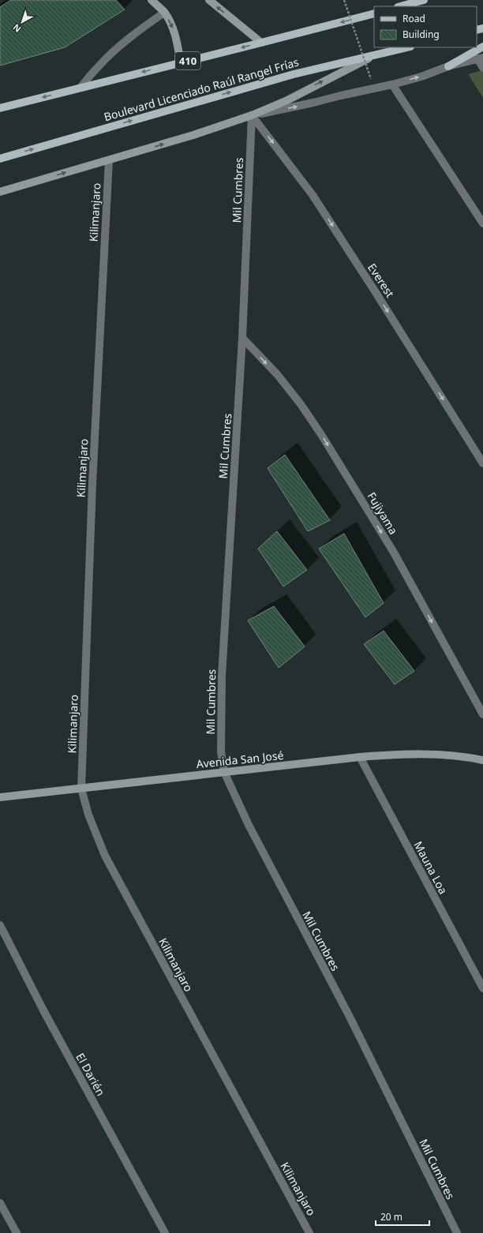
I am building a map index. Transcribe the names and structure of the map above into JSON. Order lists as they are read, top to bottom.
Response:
{
  "streets": {
    "main road": ["410", "Boulevard Licenciado Raúl Rangel Frías"],
    "street": [
      "Mil Cumbres",
      "Kilimanjaro",
      "Everest",
      "Fujiyama",
      "Avenida San José",
      "Mauna Loa",
      "El Darién"
    ]
  },
  "crossings": [
    ["Mil Cumbres", "Everest"],
    ["Mil Cumbres", "Fujiyama"],
    ["Mil Cumbres", "Avenida San José"],
    ["Kilimanjaro", "Avenida San José"],
    ["Avenida San José", "Mauna Loa"]
  ],
  "one_way": ["Everest", "Fujiyama"],
  "legend": ["Road", "Building"],
  "scale_bar": "20 m",
  "north": "bottom left"
}
